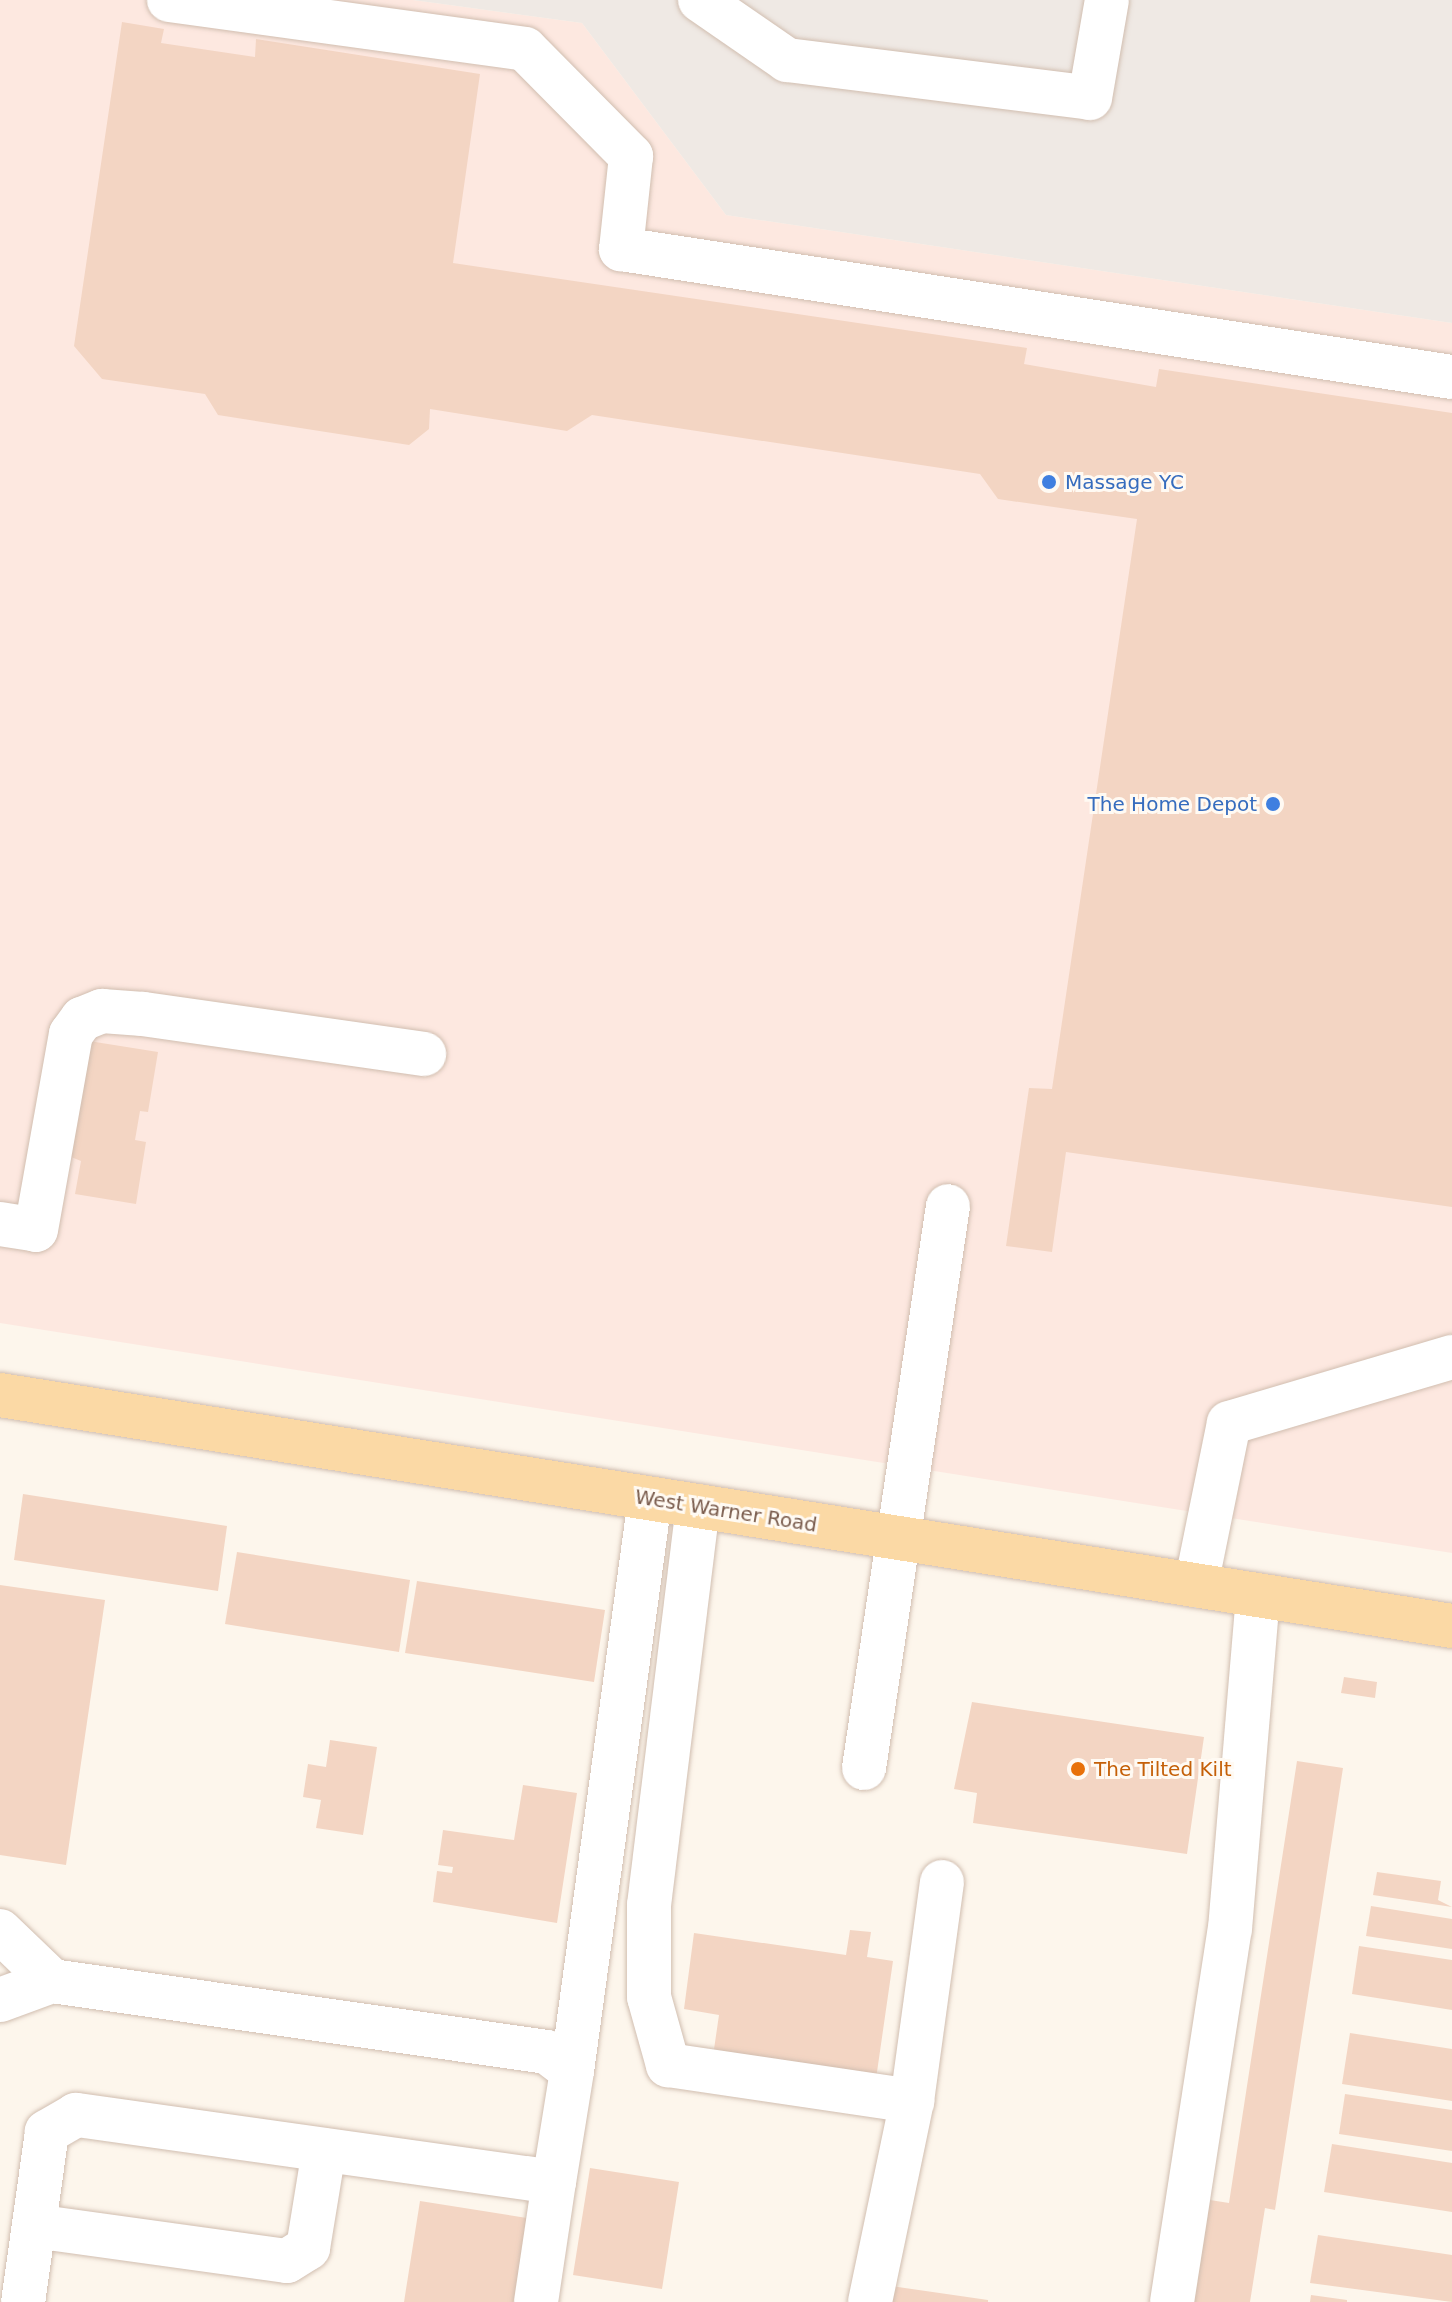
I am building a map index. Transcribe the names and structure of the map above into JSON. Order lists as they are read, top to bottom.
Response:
{
  "streets": {
    "main road": ["West Warner Road"]
  },
  "places": ["Massage YC", "The Home Depot", "The Tilted Kilt"]
}
